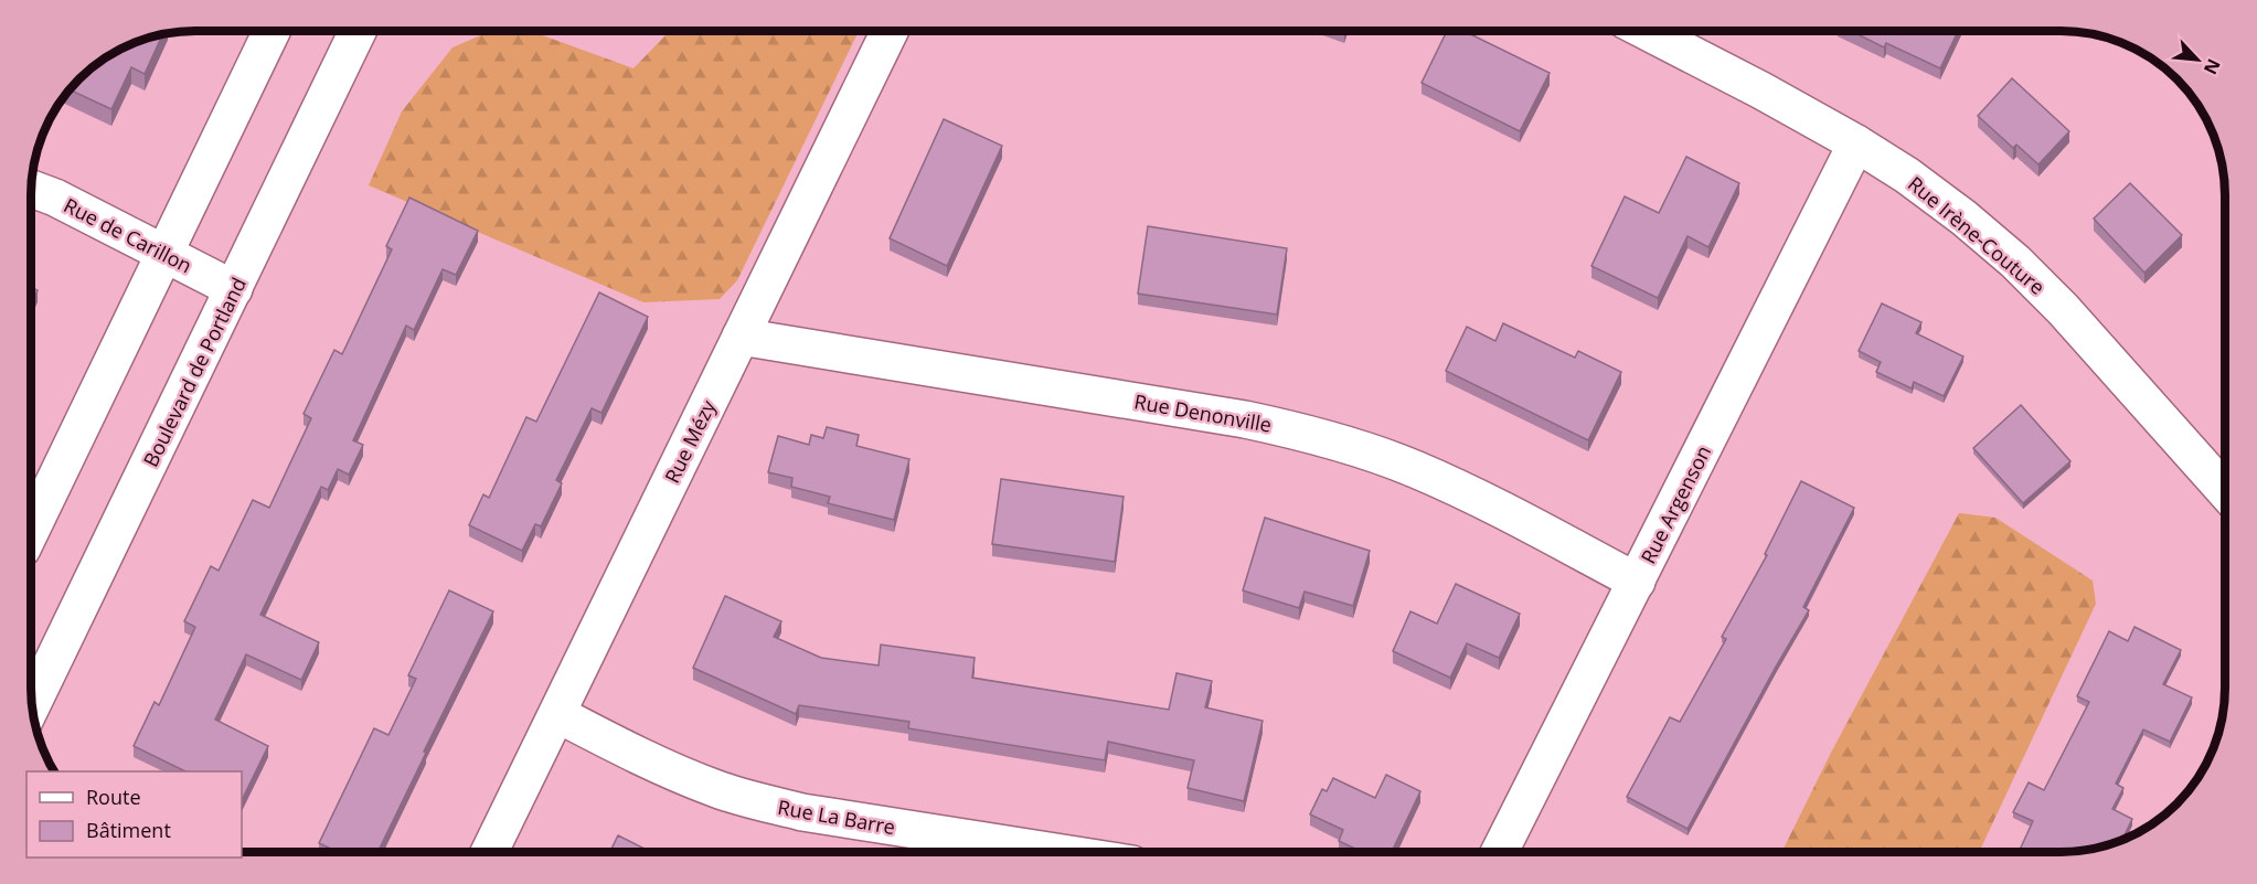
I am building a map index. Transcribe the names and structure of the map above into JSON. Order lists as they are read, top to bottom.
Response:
{
  "streets": {
    "street": [
      "Rue de Carillon",
      "Rue Irène-Couture",
      "Boulevard de Portland",
      "Rue Denonville",
      "Rue Mézy",
      "Rue Argenson",
      "Rue La Barre"
    ]
  },
  "crossings": [
    ["Rue de Carillon", "Boulevard de Portland"],
    ["Rue Irène-Couture", "Rue Argenson"],
    ["Rue Denonville", "Rue Mézy"],
    ["Rue Denonville", "Rue Argenson"],
    ["Rue Mézy", "Rue La Barre"]
  ],
  "legend": ["Route", "Bâtiment"],
  "north": "bottom right"
}
